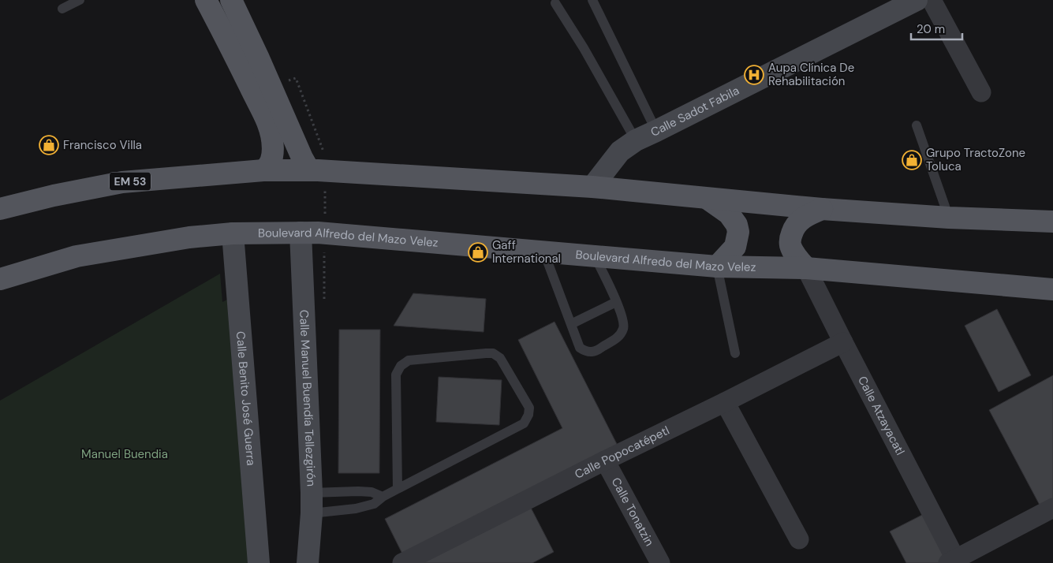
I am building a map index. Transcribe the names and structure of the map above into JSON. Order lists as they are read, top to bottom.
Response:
{
  "streets": {
    "main road": [
      "Calle Sadot Fabila",
      "EM 53",
      "Boulevard Alfredo del Mazo Velez",
      "Calle Manuel Buendía Tellezgirón",
      "Calle Benito José Guerra"
    ],
    "street": ["Calle Atzayacatl", "Calle Popocatépetl", "Calle Tonatzin"]
  },
  "crossings": [
    ["Boulevard Alfredo del Mazo Velez", "Calle Manuel Buendía Tellezgirón"],
    ["Boulevard Alfredo del Mazo Velez", "Calle Benito José Guerra"],
    ["Boulevard Alfredo del Mazo Velez", "Calle Atzayacatl"],
    ["Calle Atzayacatl", "Calle Popocatépetl"],
    ["Calle Popocatépetl", "Calle Tonatzin"]
  ],
  "parks": ["Manuel Buendia"],
  "places": {
    "hospital": ["Aupa Clínica De Rehabilitación"],
    "shop": ["Francisco Villa", "Grupo TractoZone Toluca", "Gaff International"]
  },
  "scale_bar": "20 m"
}
